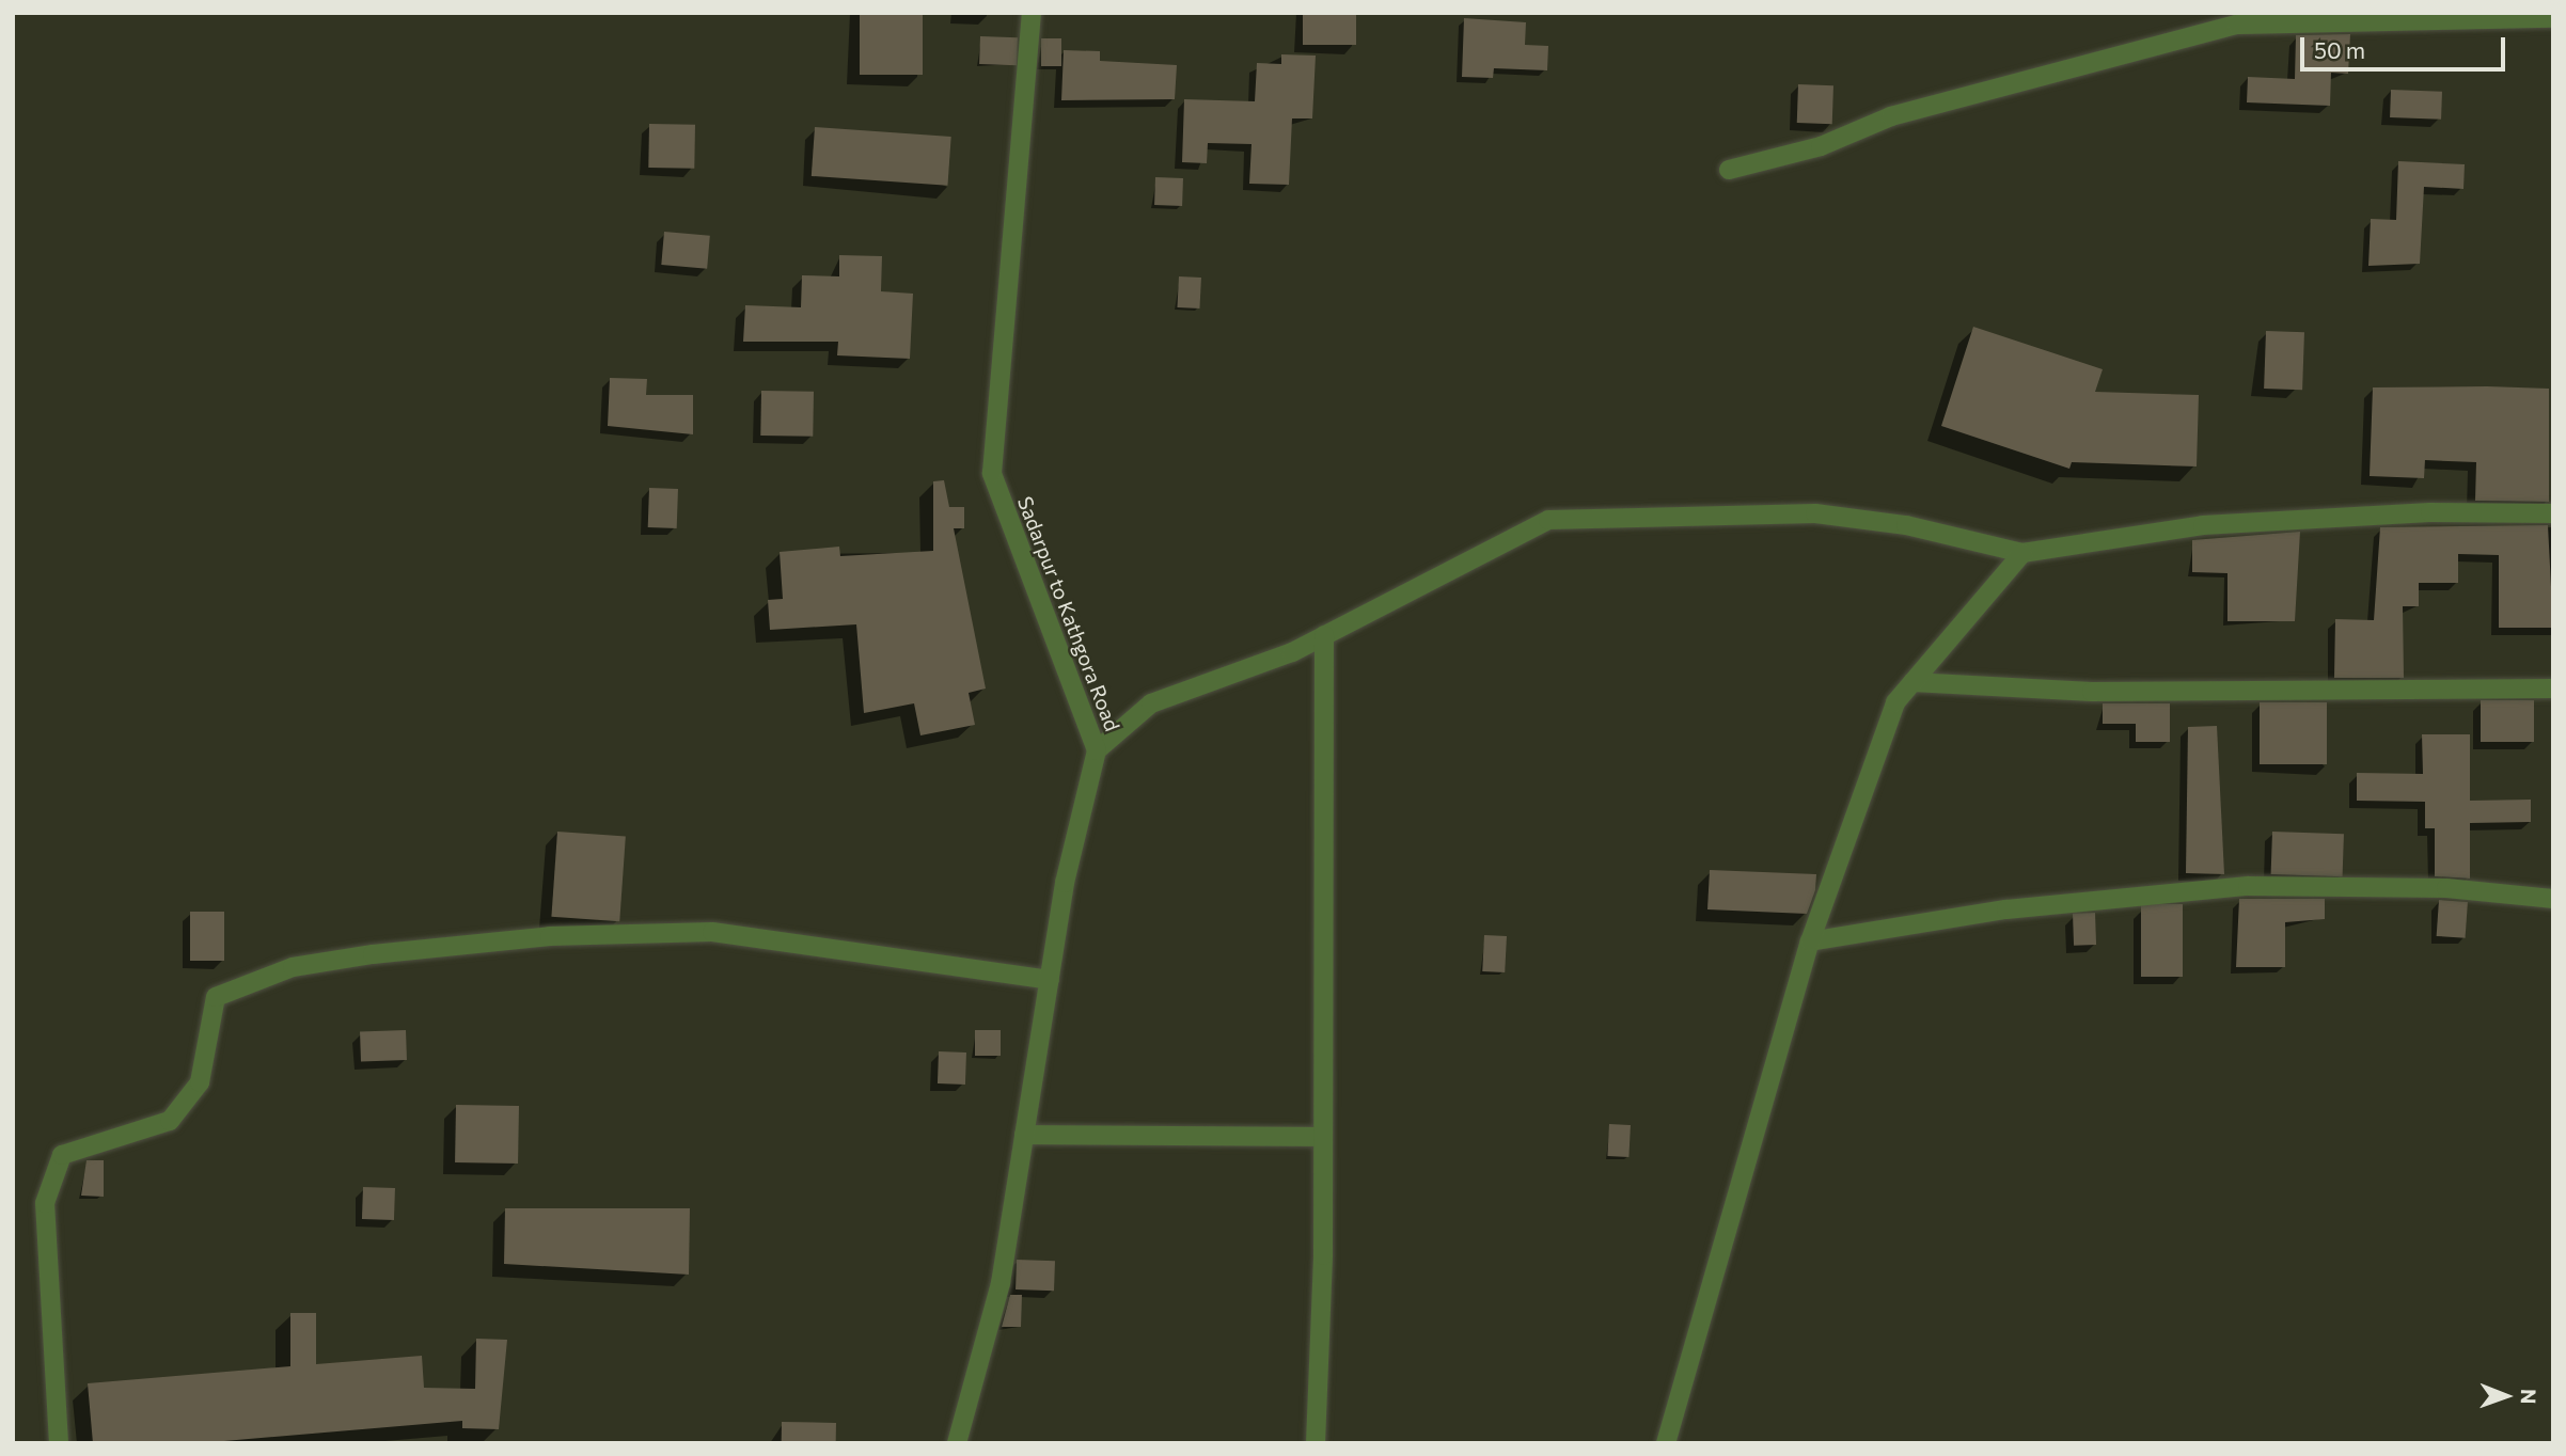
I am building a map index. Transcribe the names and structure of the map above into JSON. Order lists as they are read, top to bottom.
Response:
{
  "streets": {
    "street": ["Sadarpur to Kathgora Road"]
  },
  "scale_bar": "50 m",
  "north": "right"
}
